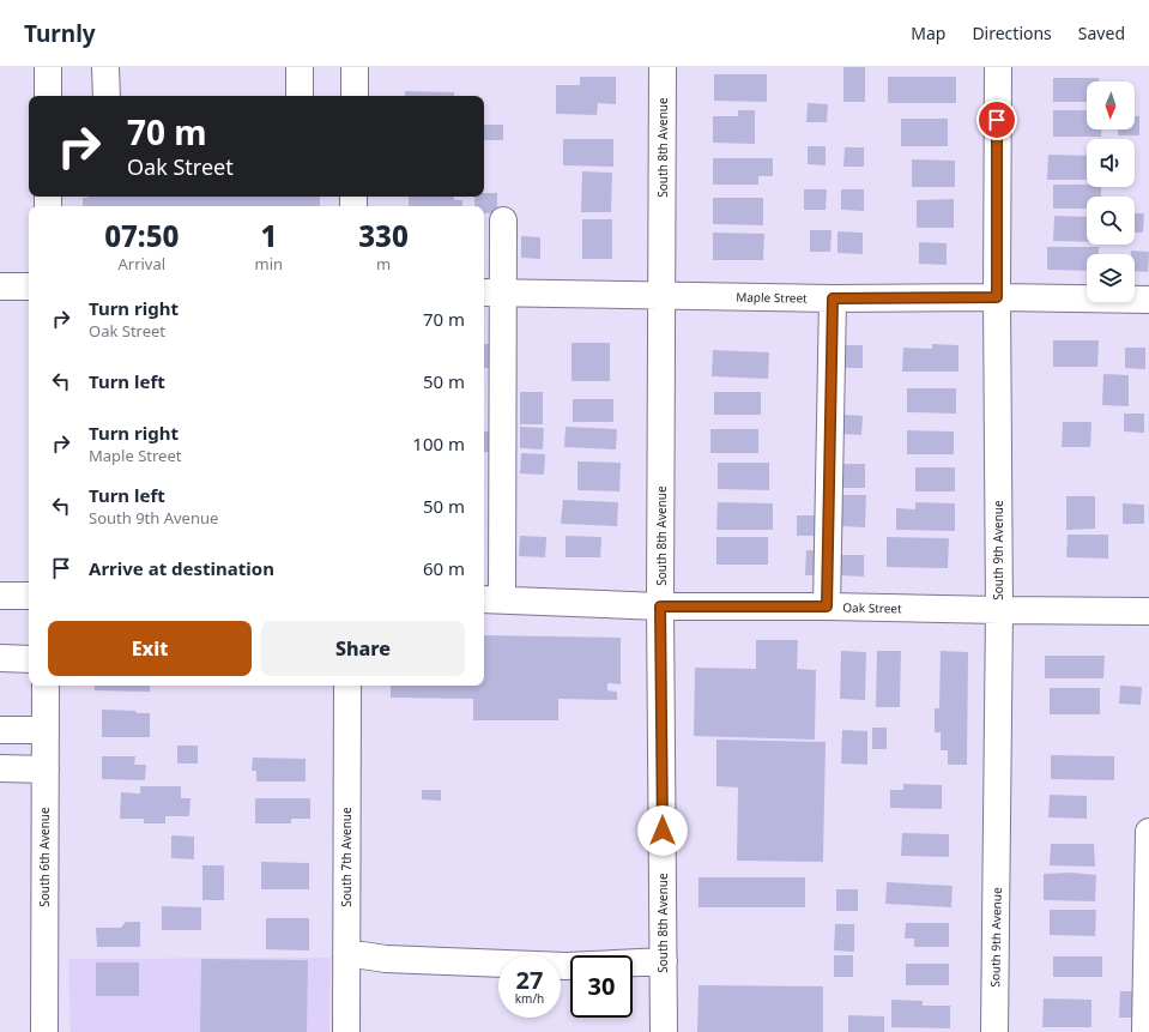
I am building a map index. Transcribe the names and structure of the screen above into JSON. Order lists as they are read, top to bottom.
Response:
{
  "streets": {
    "street": [
      "South 8th Avenue",
      "Maple Street",
      "South 9th Avenue",
      "Oak Street",
      "South 6th Avenue",
      "South 7th Avenue"
    ]
  },
  "crossings": [
    ["South 8th Avenue", "Maple Street"],
    ["South 8th Avenue", "Oak Street"],
    ["Maple Street", "South 9th Avenue"],
    ["South 9th Avenue", "Oak Street"]
  ],
  "north": "bottom",
  "page": {
    "header": "Turnly",
    "nav": ["Map", "Directions", "Saved"],
    "turn": ["70 m", "Oak Street"],
    "eta": [
      "07:50",
      "Arrival",
      "1",
      "min",
      "330",
      "m"
    ],
    "list": [
      {
        "name": "Turn right",
        "note": "Oak Street",
        "value": "70 m"
      },
      {
        "name": "Turn left",
        "value": "50 m"
      },
      {
        "name": "Turn right",
        "note": "Maple Street",
        "value": "100 m"
      },
      {
        "name": "Turn left",
        "note": "South 9th Avenue",
        "value": "50 m"
      },
      {
        "name": "Arrive at destination",
        "value": "60 m"
      }
    ],
    "buttons": ["Exit", "Share"],
    "speed": "27 km/h",
    "limit": "30"
  }
}
